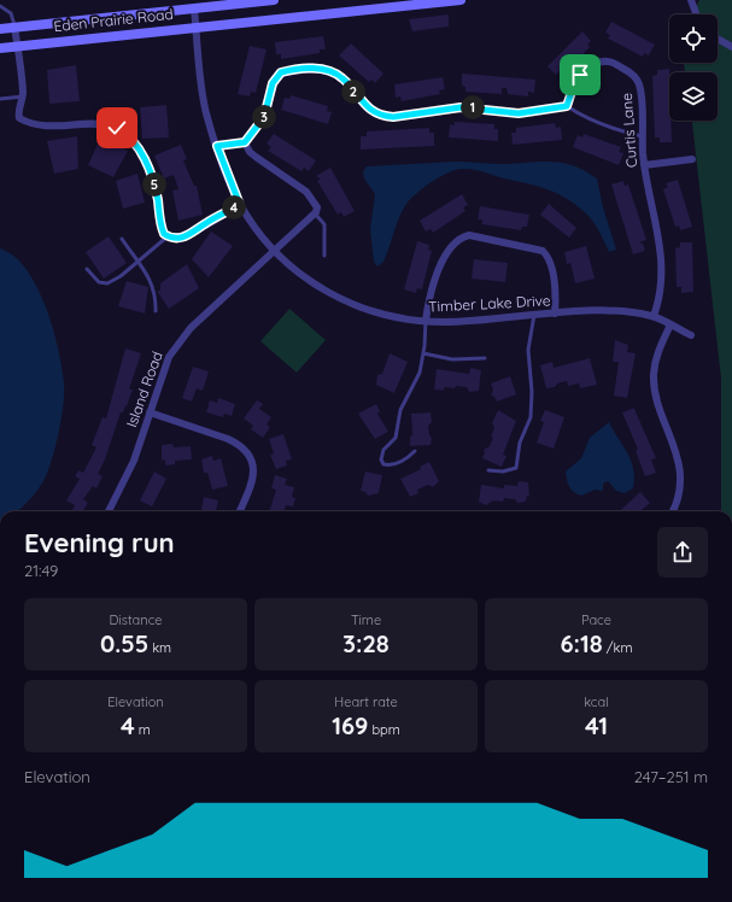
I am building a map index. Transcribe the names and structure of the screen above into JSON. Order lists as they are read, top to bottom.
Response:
{
  "streets": {
    "main road": ["Eden Prairie Road"],
    "street": ["Curtis Lane", "Timber Lake Drive", "Island Road"]
  },
  "crossings": [
    ["Eden Prairie Road", "Timber Lake Drive"],
    ["Curtis Lane", "Timber Lake Drive"],
    ["Timber Lake Drive", "Island Road"]
  ],
  "page": {
    "pins": [
      "2",
      "1",
      "3",
      "5",
      "4"
    ],
    "heading": ["Evening run", "21:49"],
    "stats": [
      ["Distance", "0.55 km"],
      ["Time", "3:28"],
      ["Pace", "6:18 /km"],
      ["Elevation", "4 m"],
      ["Heart rate", "169 bpm"],
      ["kcal", "41"]
    ],
    "chart": ["Elevation", "247–251 m"]
  }
}
